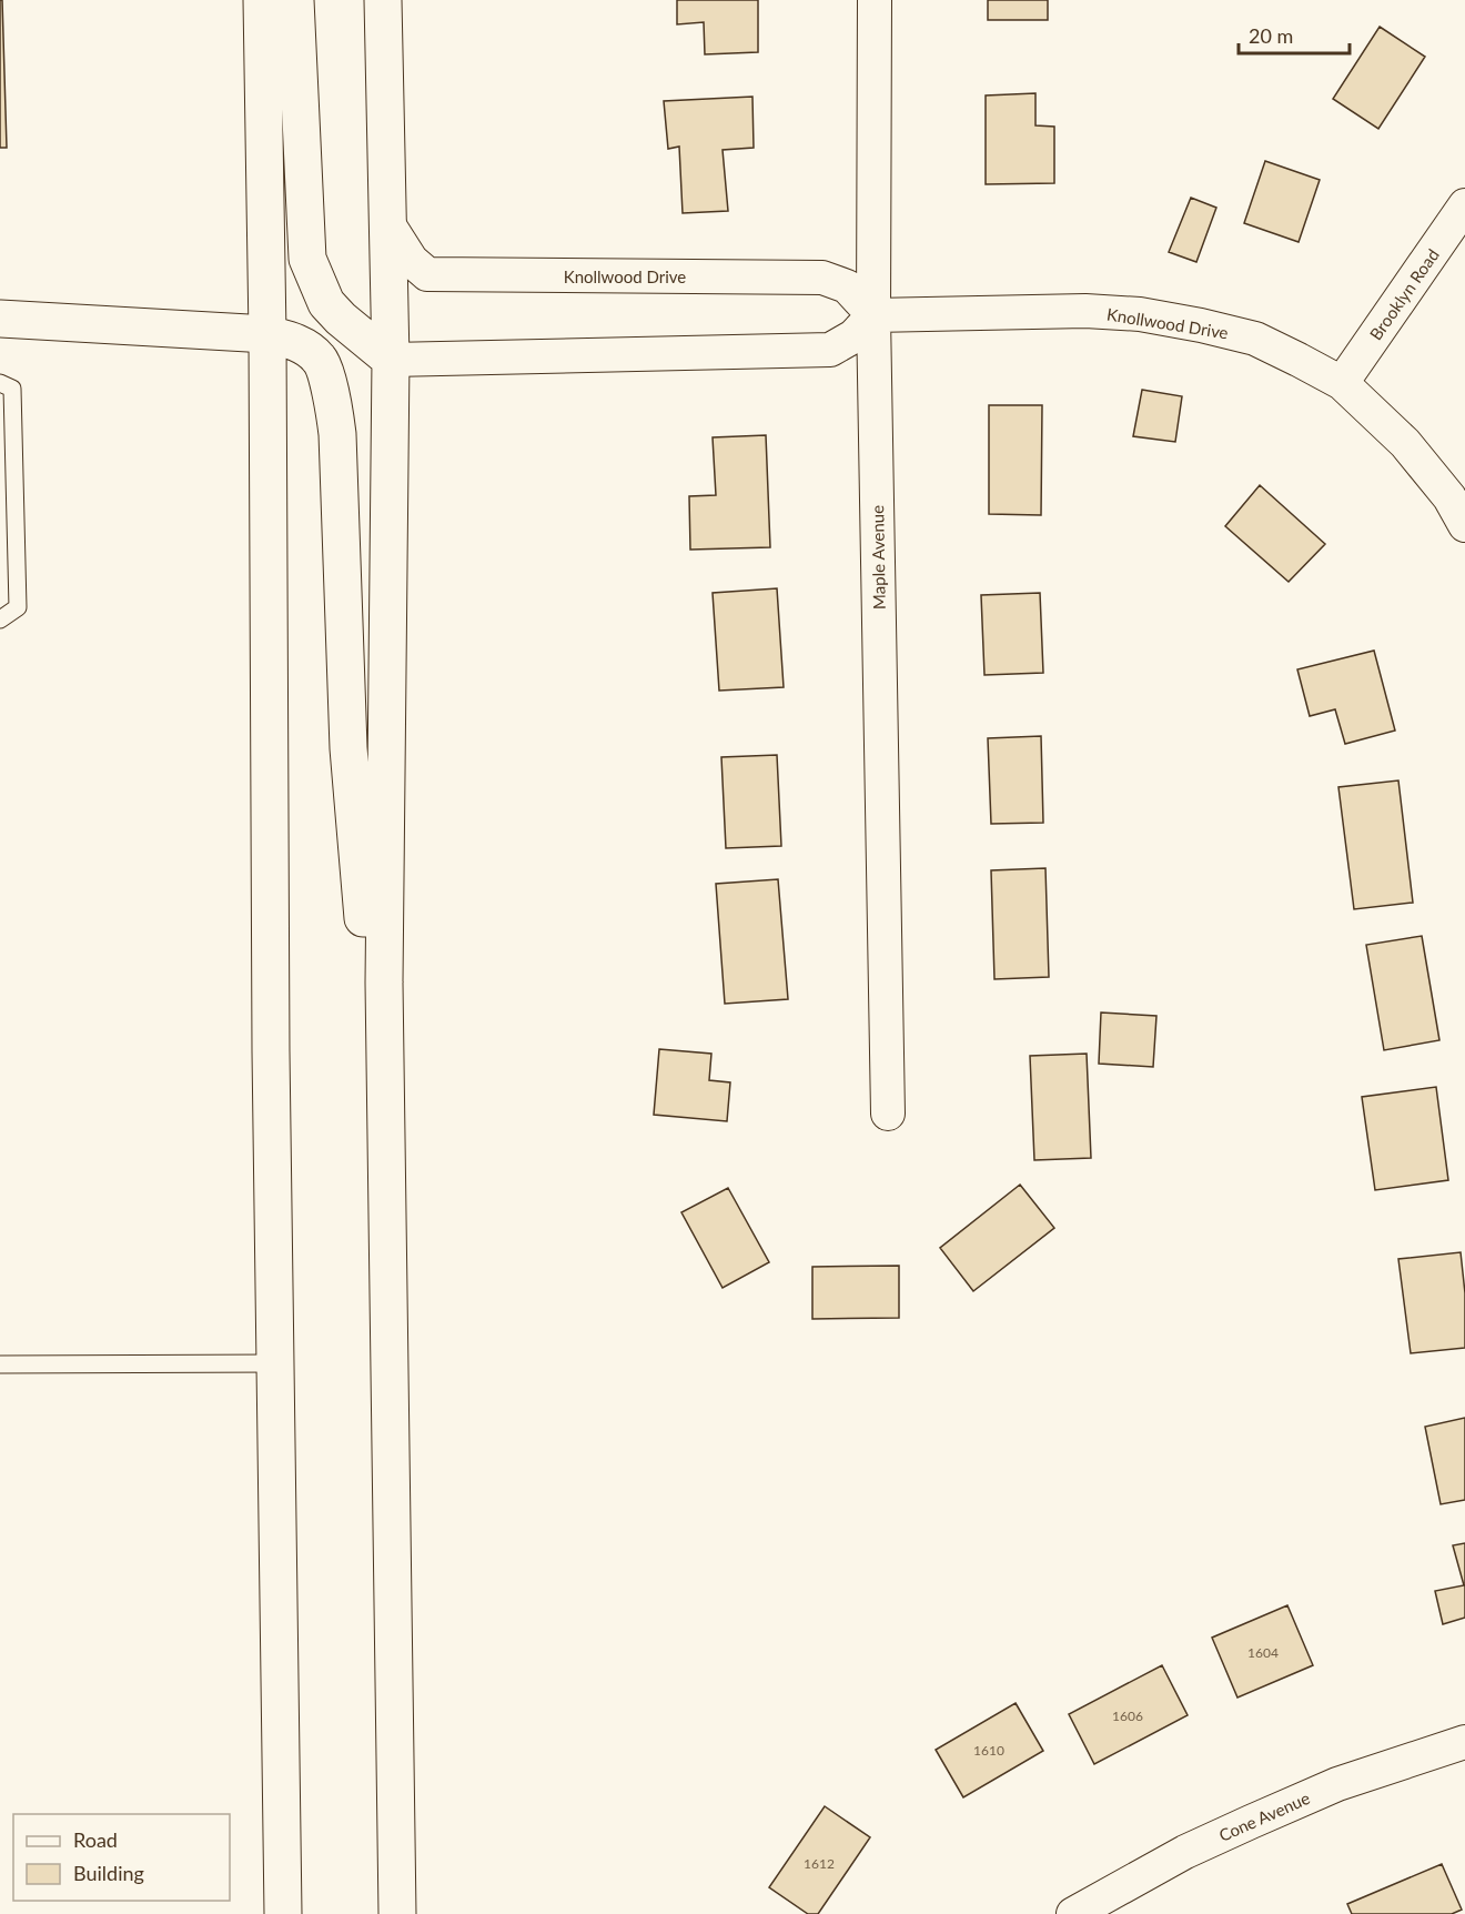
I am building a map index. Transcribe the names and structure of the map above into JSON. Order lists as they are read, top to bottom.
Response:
{
  "streets": {
    "street": [
      "Knollwood Drive",
      "Brooklyn Road",
      "Maple Avenue",
      "Cone Avenue"
    ]
  },
  "crossings": [
    ["Knollwood Drive", "Brooklyn Road"],
    ["Knollwood Drive", "Maple Avenue"]
  ],
  "house_numbers": [
    "1604",
    "1606",
    "1610",
    "1612"
  ],
  "legend": ["Road", "Building"],
  "scale_bar": "20 m"
}
